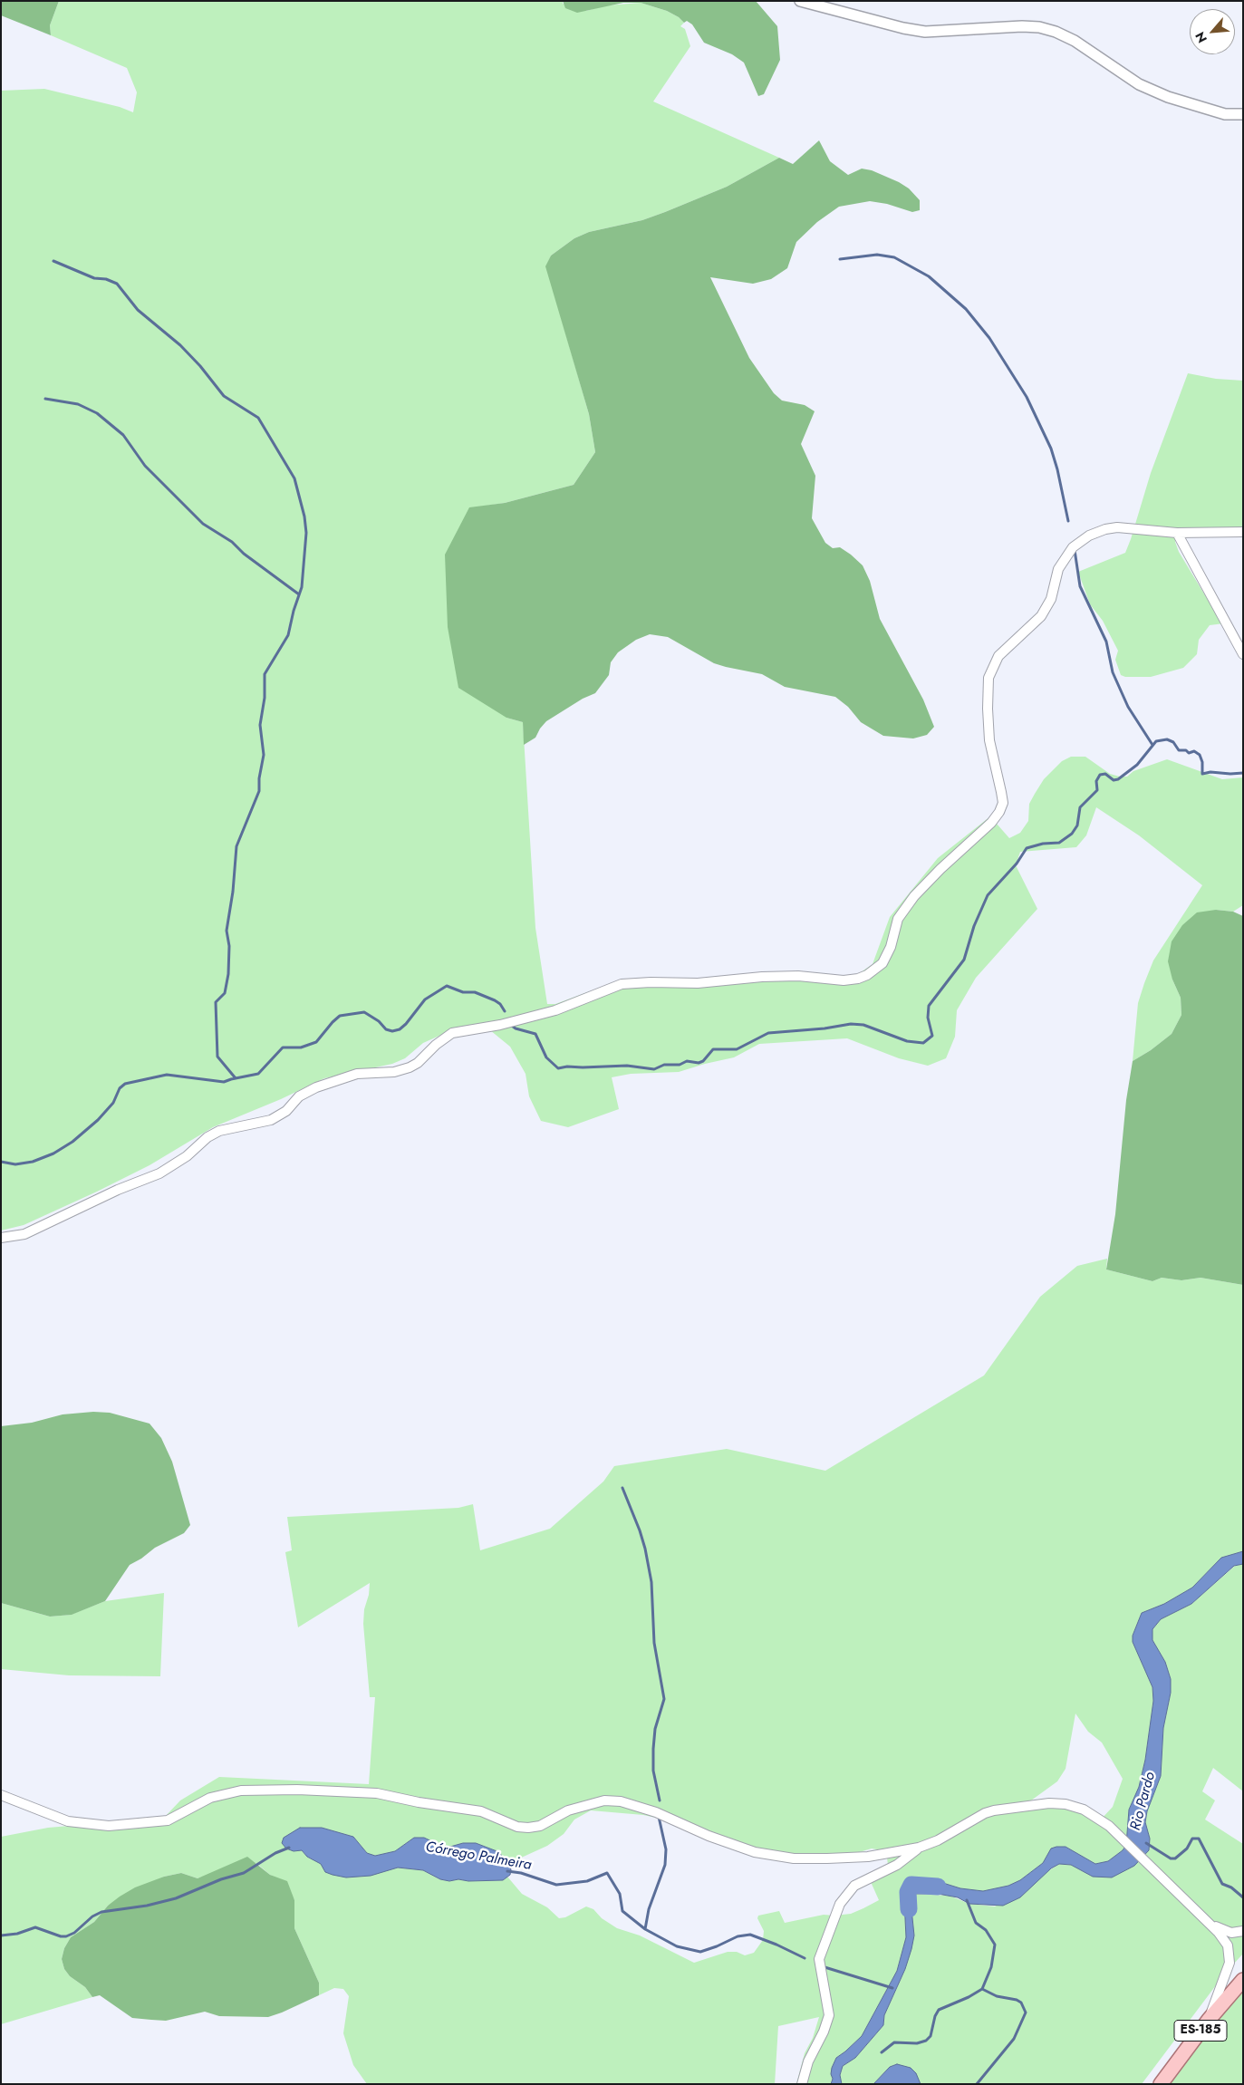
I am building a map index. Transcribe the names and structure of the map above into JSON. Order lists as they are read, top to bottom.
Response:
{
  "streets": {
    "main road": ["ES-185"]
  },
  "water": ["Rio Pardo", "Córrego Palmeira"],
  "north": "bottom left"
}
